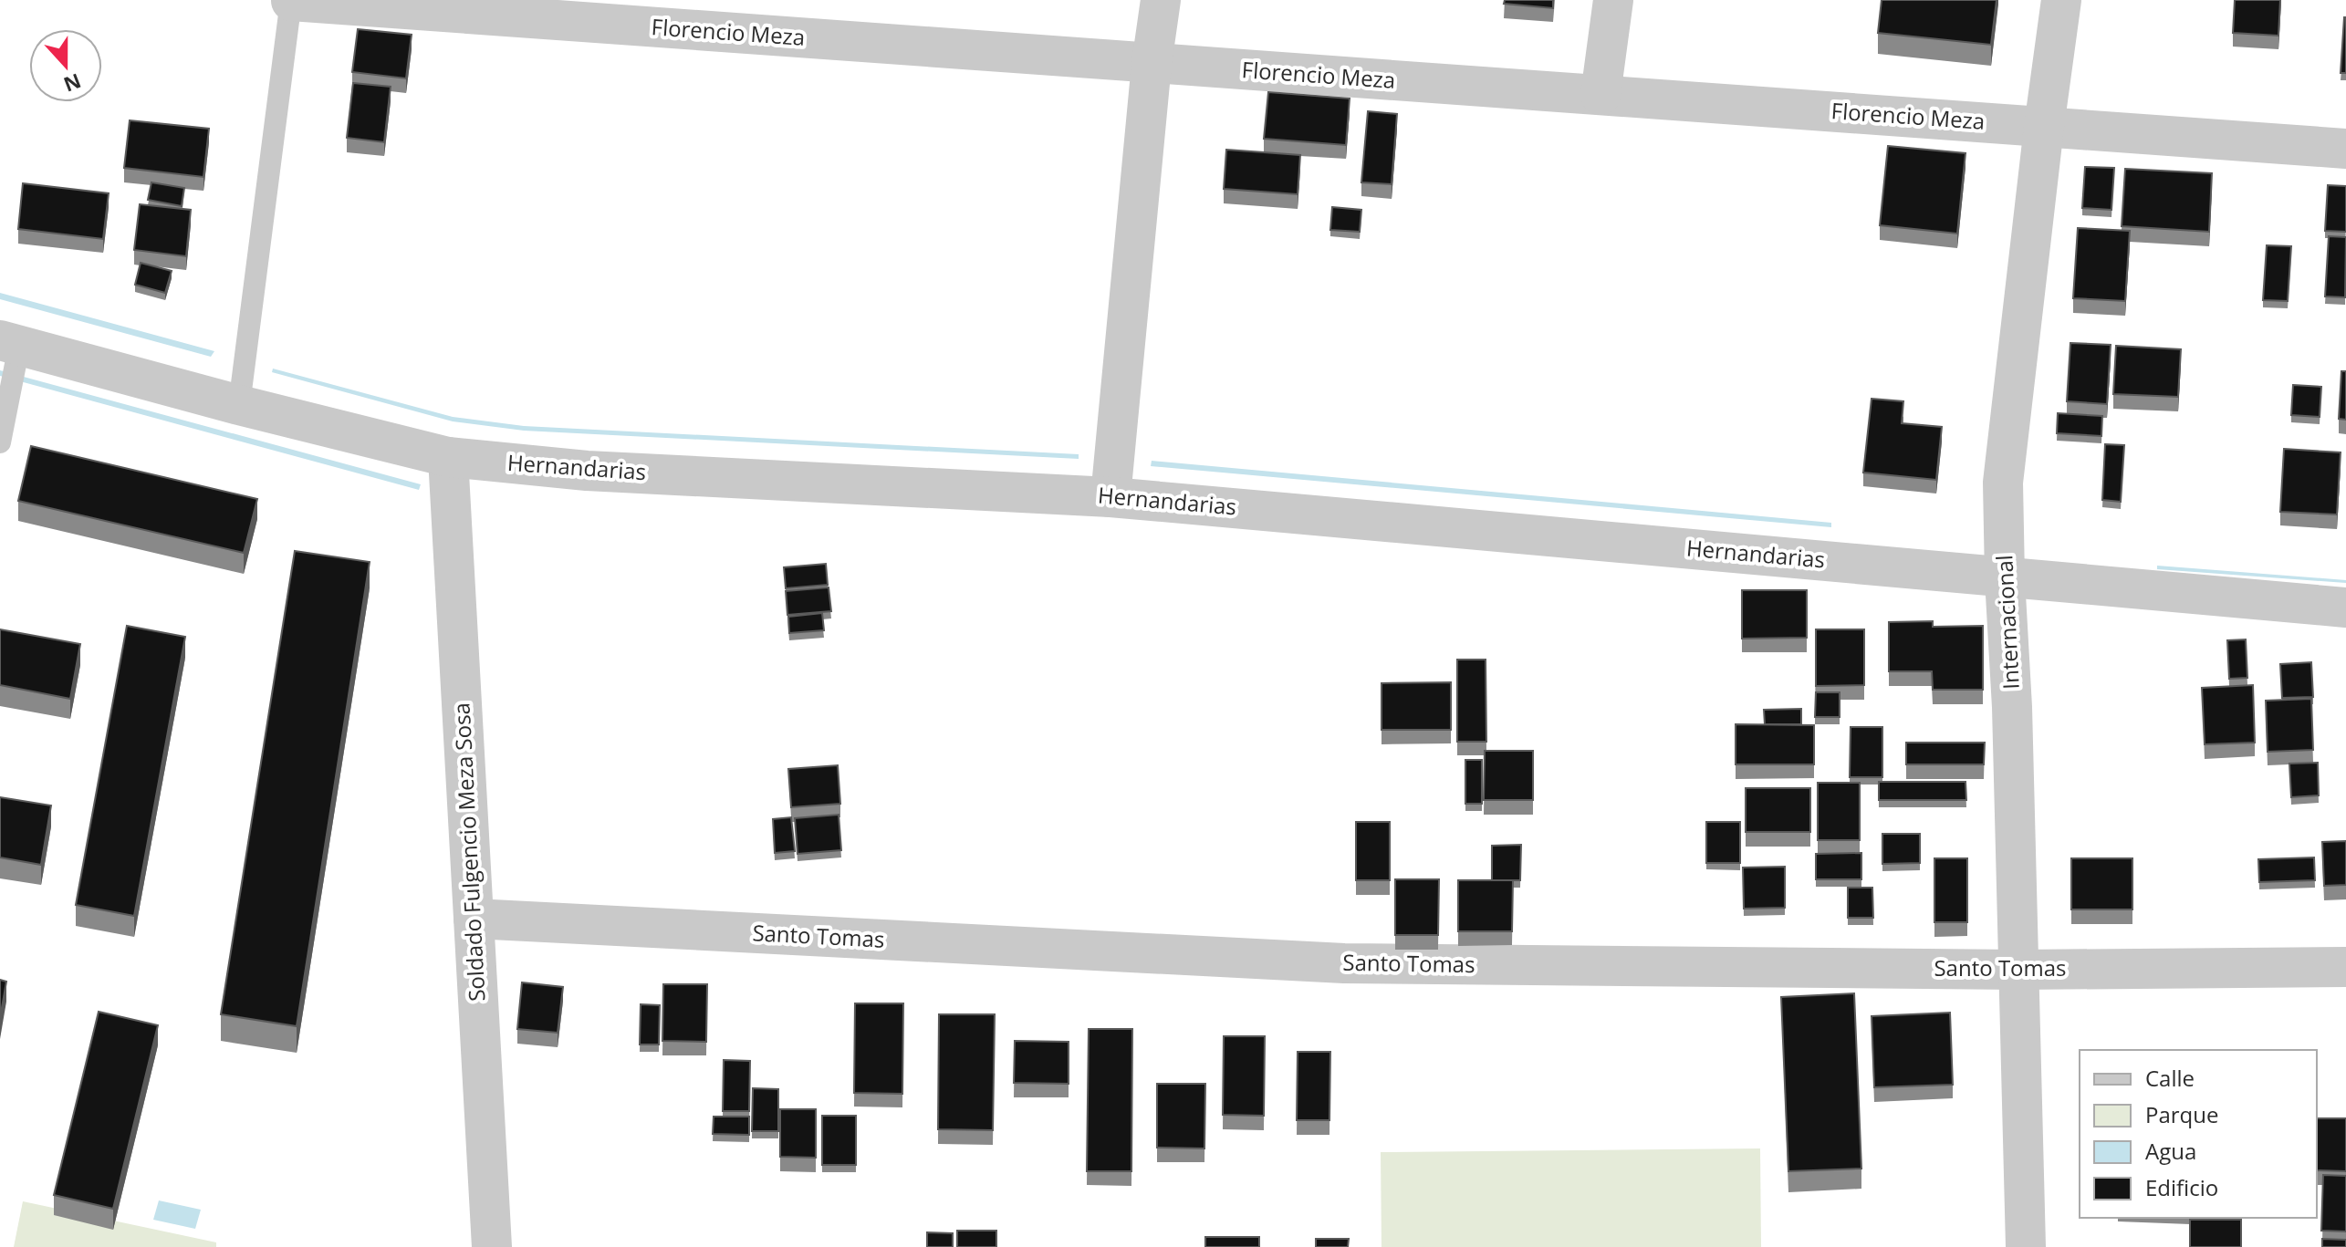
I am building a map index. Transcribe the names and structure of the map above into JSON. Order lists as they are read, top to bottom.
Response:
{
  "streets": {
    "street": [
      "Florencio Meza",
      "Hernandarias",
      "Internacional",
      "Soldado Fulgencio Meza Sosa",
      "Santo Tomas"
    ]
  },
  "crossings": [
    ["Florencio Meza", "Internacional"],
    ["Hernandarias", "Internacional"],
    ["Hernandarias", "Soldado Fulgencio Meza Sosa"],
    ["Internacional", "Santo Tomas"],
    ["Soldado Fulgencio Meza Sosa", "Santo Tomas"]
  ],
  "legend": [
    "Calle",
    "Parque",
    "Agua",
    "Edificio"
  ],
  "north": "bottom"
}
